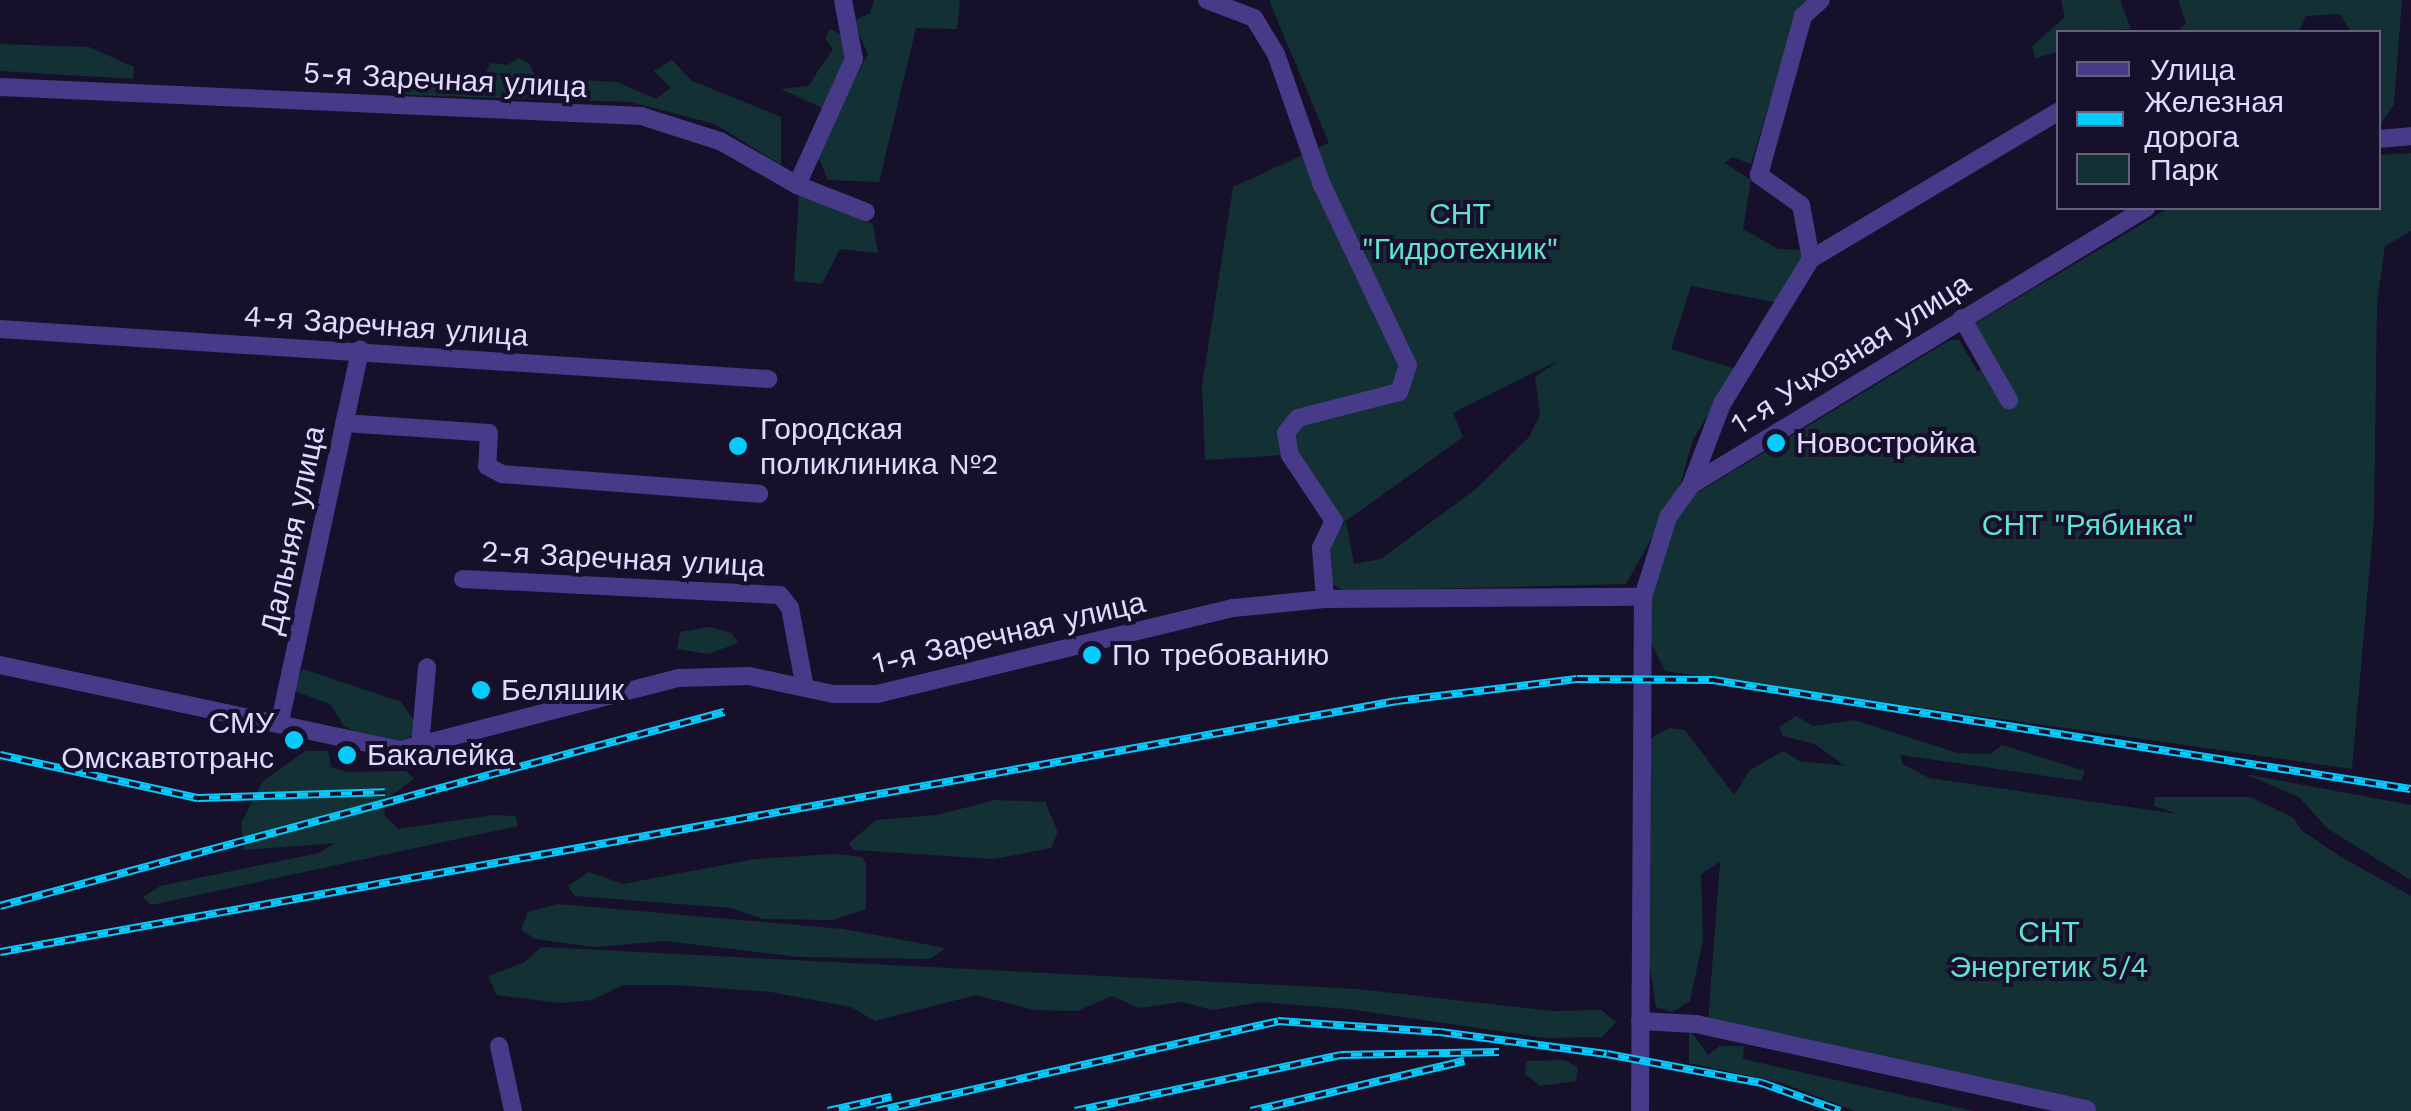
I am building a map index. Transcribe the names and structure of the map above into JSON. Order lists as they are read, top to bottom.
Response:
{
  "streets": {
    "street": [
      "5-я Заречная улица",
      "4-я Заречная улица",
      "1-я Учхозная улица",
      "Дальняя улица",
      "2-я Заречная улица",
      "1-я Заречная улица"
    ]
  },
  "crossings": [
    ["4-я Заречная улица", "Дальняя улица"],
    ["1-я Учхозная улица", "1-я Заречная улица"],
    ["Дальняя улица", "1-я Заречная улица"],
    ["2-я Заречная улица", "1-я Заречная улица"]
  ],
  "parks": ["СНТ \"Гидротехник\"", "СНТ \"Рябинка\"", "СНТ Энергетик 5/4"],
  "places": [
    "Новостройка",
    "Городская поликлиника №2",
    "По требованию",
    "Беляшик",
    "СМУ Омскавтотранс",
    "Бакалейка"
  ],
  "legend": ["Улица", "Железная дорога", "Парк"]
}
